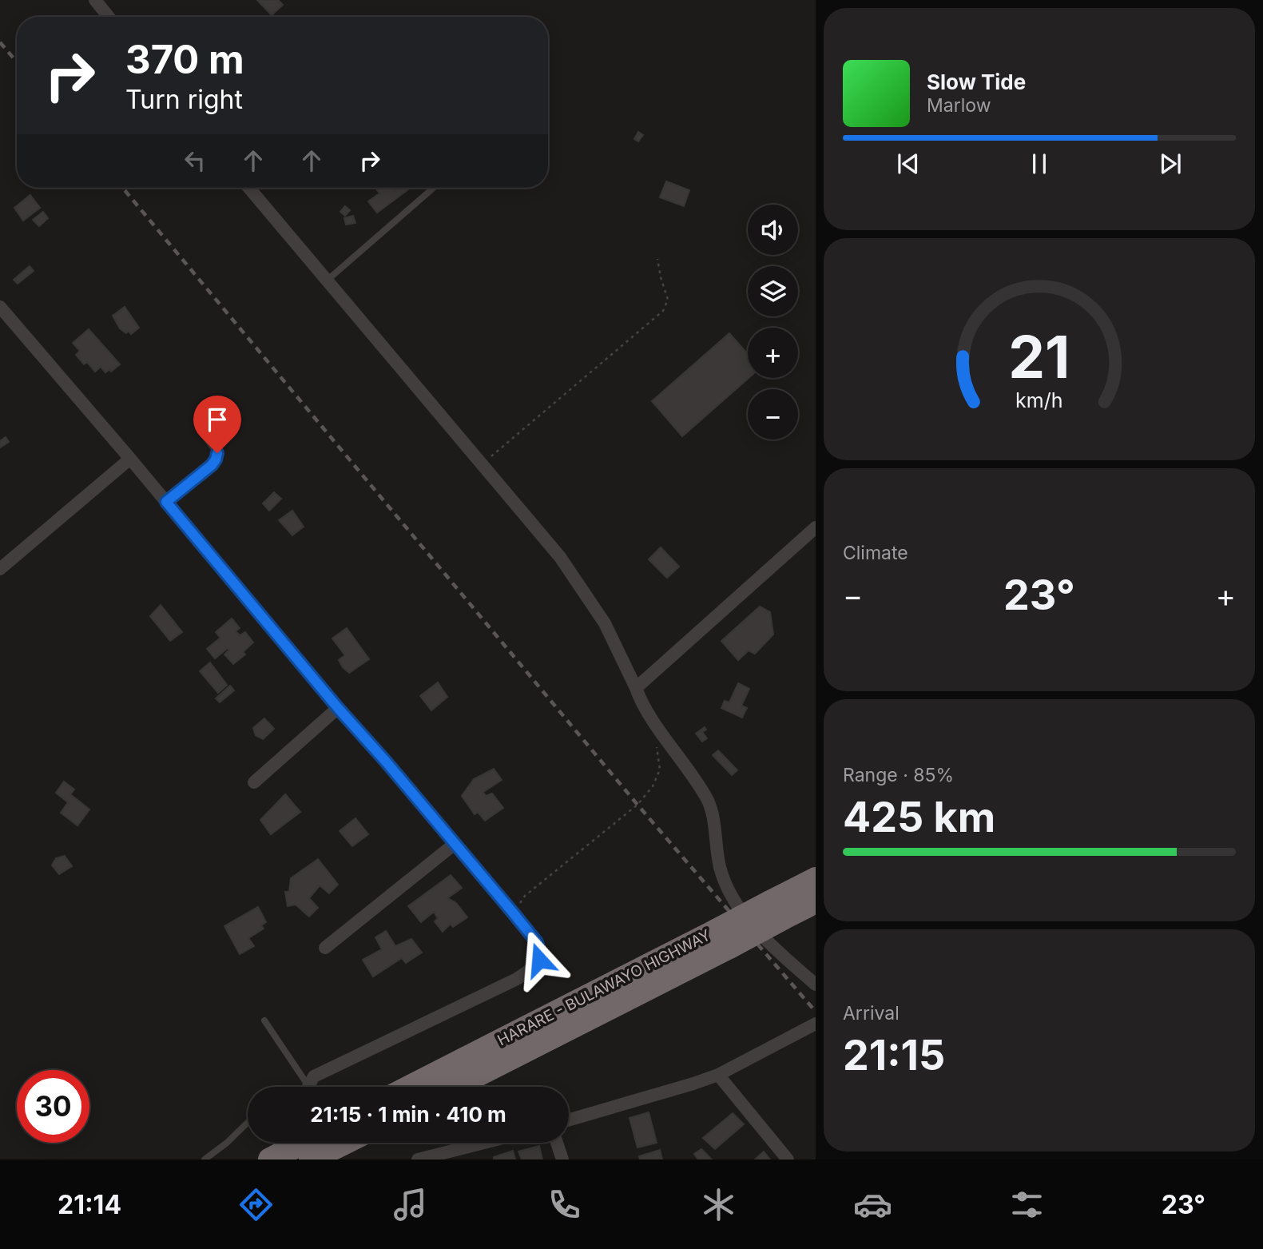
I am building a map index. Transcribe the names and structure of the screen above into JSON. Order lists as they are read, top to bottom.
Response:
{
  "streets": {
    "highway": ["HARARE - BULAWAYO HIGHWAY"]
  },
  "page": {
    "turn": ["370 m", "Turn right"],
    "song": ["Slow Tide", "Marlow"],
    "map_buttons": ["+", "−"],
    "tile": [
      "Climate",
      ["Range · 85%", "425 km"],
      ["Arrival", "21:15"]
    ],
    "heat": ["−", "23°", "+"],
    "limit": "30",
    "trip": "21:15 · 1 min · 410 m",
    "tabs": ["21:14", "23°"],
    "gauge": ["21", "km/h"]
  }
}
